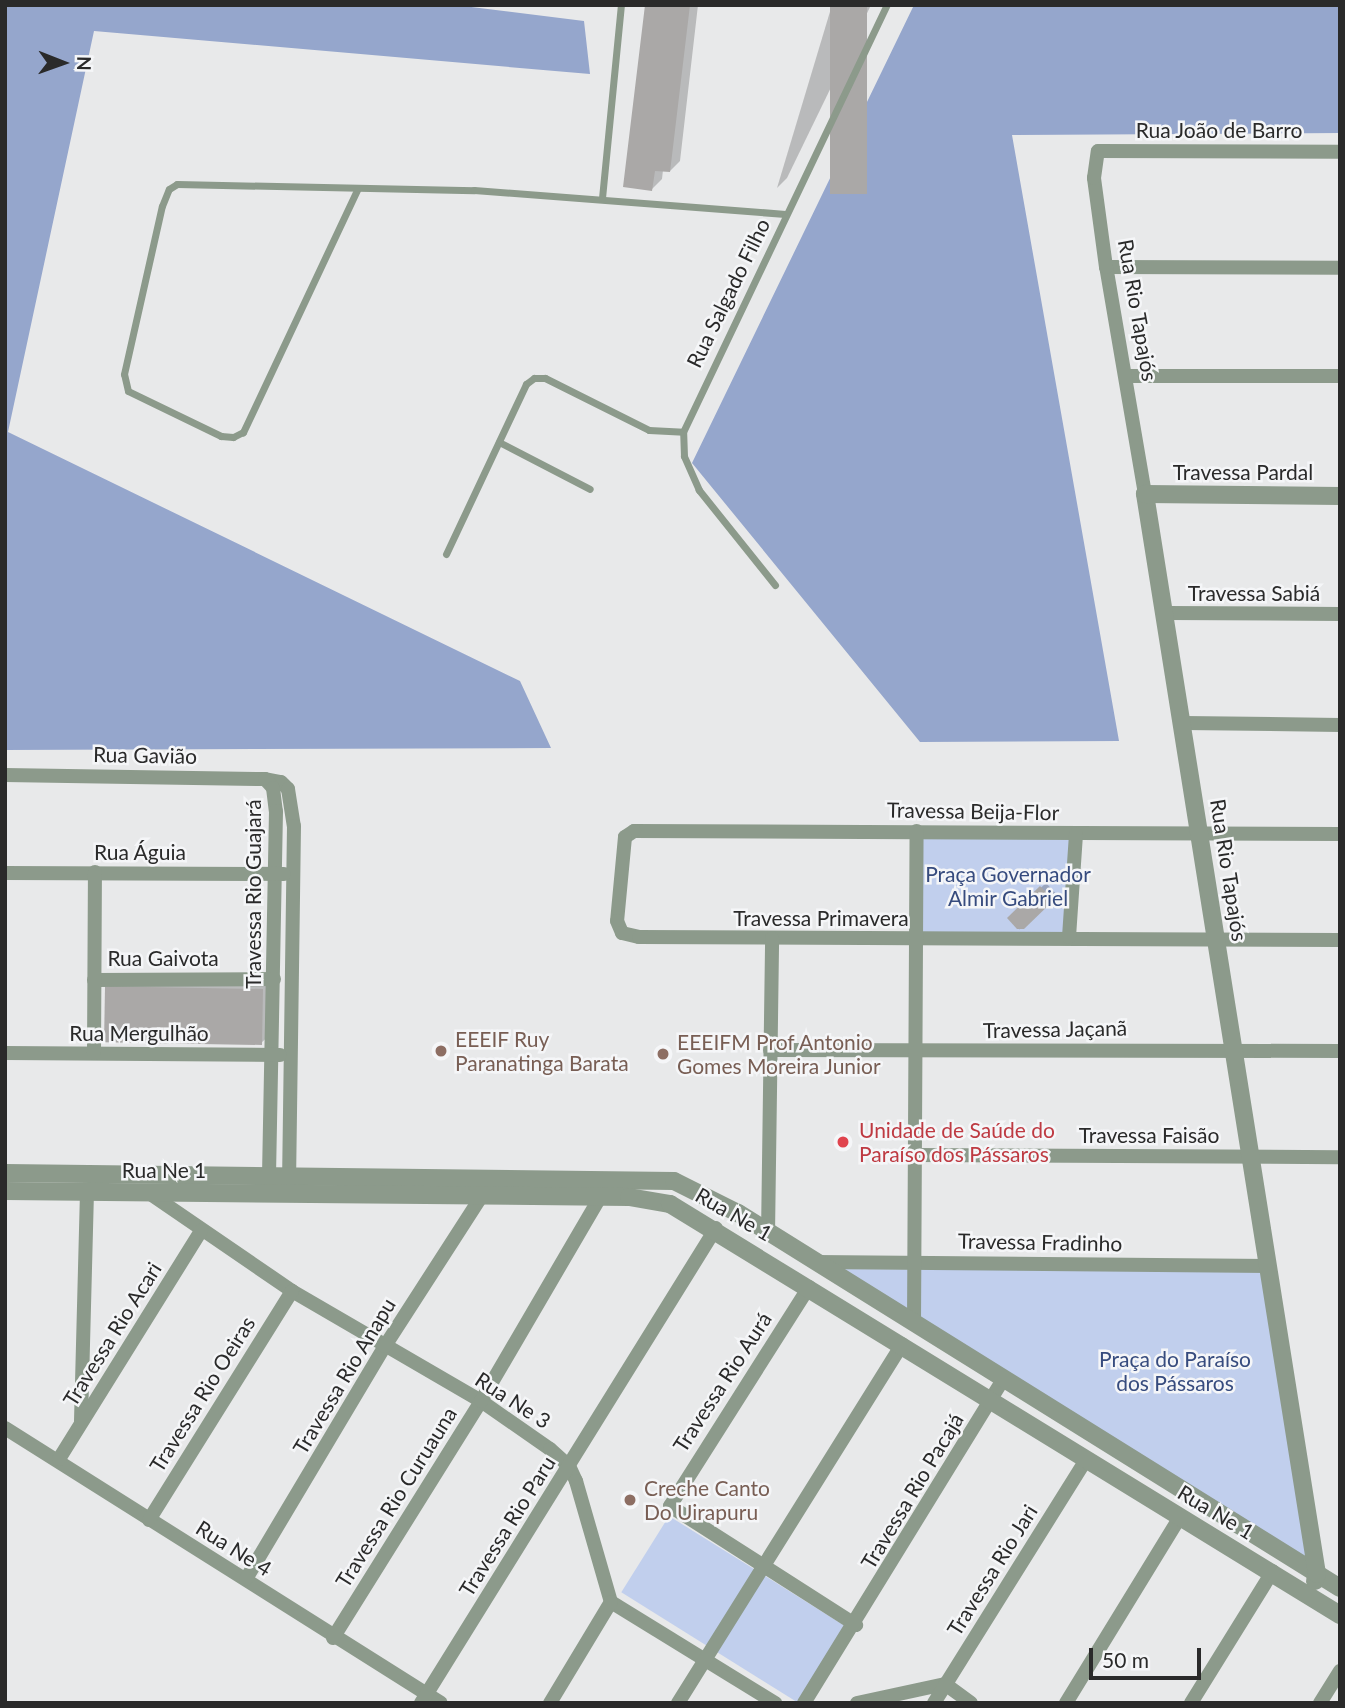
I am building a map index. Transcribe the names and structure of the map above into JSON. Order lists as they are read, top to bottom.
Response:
{
  "streets": {
    "street": [
      "Rua João de Barro",
      "Rua Rio Tapajós",
      "Travessa Pardal",
      "Travessa Sabiá",
      "Rua Gavião",
      "Travessa Beija-Flor",
      "Rua Águia",
      "Travessa Rio Guajará",
      "Travessa Primavera",
      "Rua Gaivota",
      "Travessa Jaçanã",
      "Rua Mergulhão",
      "Travessa Faisão",
      "Rua Ne 1",
      "Travessa Fradinho",
      "Travessa Rio Acari",
      "Travessa Rio Anapu",
      "Travessa Rio Aurá",
      "Travessa Rio Oeiras",
      "Rua Ne 3",
      "Travessa Rio Pacajá",
      "Travessa Rio Curuauna",
      "Travessa Rio Paru",
      "Rua Ne 4",
      "Travessa Rio Jari"
    ],
    "lane": ["Rua Salgado Filho"]
  },
  "crossings": [
    ["Rua João de Barro", "Rua Rio Tapajós"],
    ["Rua Rio Tapajós", "Travessa Pardal"],
    ["Rua Rio Tapajós", "Travessa Sabiá"],
    ["Rua Rio Tapajós", "Travessa Beija-Flor"],
    ["Rua Rio Tapajós", "Travessa Primavera"],
    ["Rua Rio Tapajós", "Travessa Jaçanã"],
    ["Rua Rio Tapajós", "Travessa Faisão"],
    ["Rua Rio Tapajós", "Rua Ne 1"],
    ["Rua Rio Tapajós", "Travessa Fradinho"],
    ["Rua Gavião", "Travessa Rio Guajará"],
    ["Travessa Beija-Flor", "Travessa Primavera"],
    ["Rua Águia", "Travessa Rio Guajará"],
    ["Travessa Rio Guajará", "Rua Gaivota"],
    ["Travessa Rio Guajará", "Rua Mergulhão"],
    ["Travessa Rio Guajará", "Rua Ne 1"],
    ["Rua Ne 1", "Travessa Fradinho"],
    ["Rua Ne 1", "Travessa Rio Anapu"],
    ["Rua Ne 1", "Travessa Rio Aurá"],
    ["Rua Ne 1", "Rua Ne 3"],
    ["Rua Ne 1", "Travessa Rio Pacajá"],
    ["Rua Ne 1", "Travessa Rio Curuauna"],
    ["Rua Ne 1", "Travessa Rio Paru"],
    ["Rua Ne 1", "Travessa Rio Jari"],
    ["Travessa Rio Acari", "Rua Ne 3"],
    ["Travessa Rio Acari", "Rua Ne 4"],
    ["Travessa Rio Anapu", "Rua Ne 3"],
    ["Travessa Rio Anapu", "Rua Ne 4"],
    ["Travessa Rio Oeiras", "Rua Ne 3"],
    ["Travessa Rio Oeiras", "Rua Ne 4"],
    ["Rua Ne 3", "Travessa Rio Curuauna"],
    ["Rua Ne 3", "Travessa Rio Paru"],
    ["Travessa Rio Curuauna", "Rua Ne 4"],
    ["Travessa Rio Paru", "Rua Ne 4"]
  ],
  "parks": ["Praça Governador Almir Gabriel", "Praça do Paraíso dos Pássaros"],
  "places": [
    "EEEIF Ruy Paranatinga Barata",
    "EEEIFM Prof Antonio Gomes Moreira Junior",
    "Unidade de Saúde do Paraíso dos Pássaros",
    "Creche Canto Do Uirapuru"
  ],
  "scale_bar": "50 m",
  "north": "right"
}
